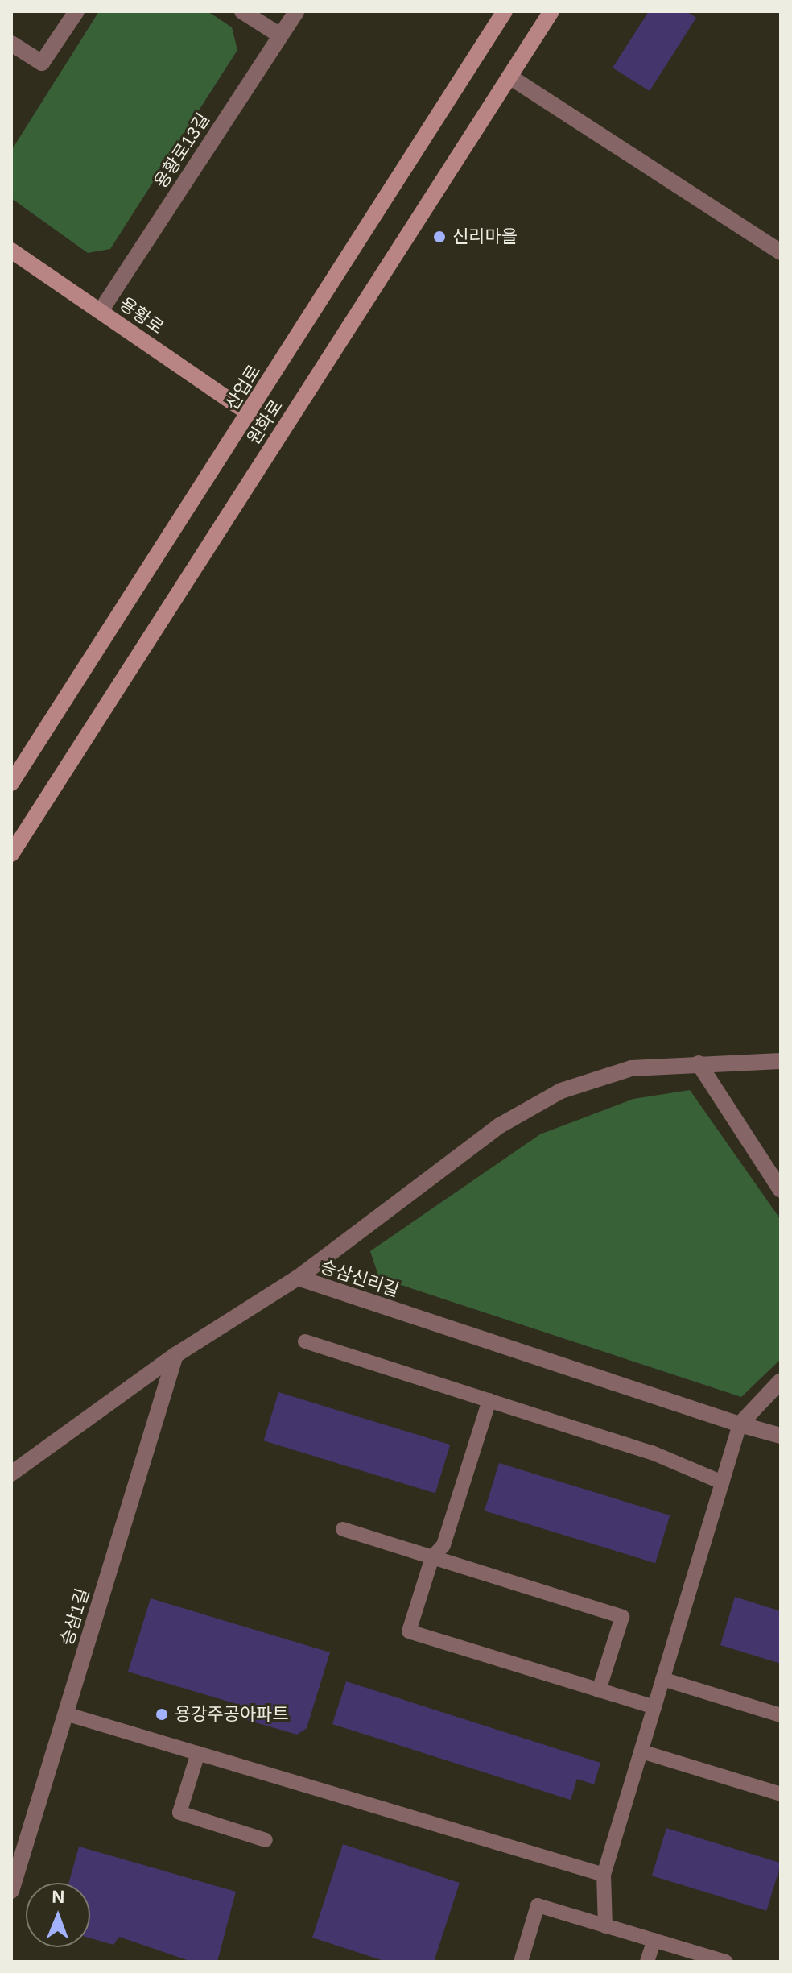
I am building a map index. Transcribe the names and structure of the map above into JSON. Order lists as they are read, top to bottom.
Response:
{
  "streets": {
    "street": [
      "용황로13길",
      "용황로",
      "산업로",
      "원화로",
      "승삼신리길",
      "승삼1길"
    ]
  },
  "crossings": [
    ["용황로13길", "용황로"],
    ["용황로", "산업로"],
    ["승삼신리길", "승삼1길"]
  ],
  "places": ["신리마을", "용강주공아파트"],
  "north": "top"
}
